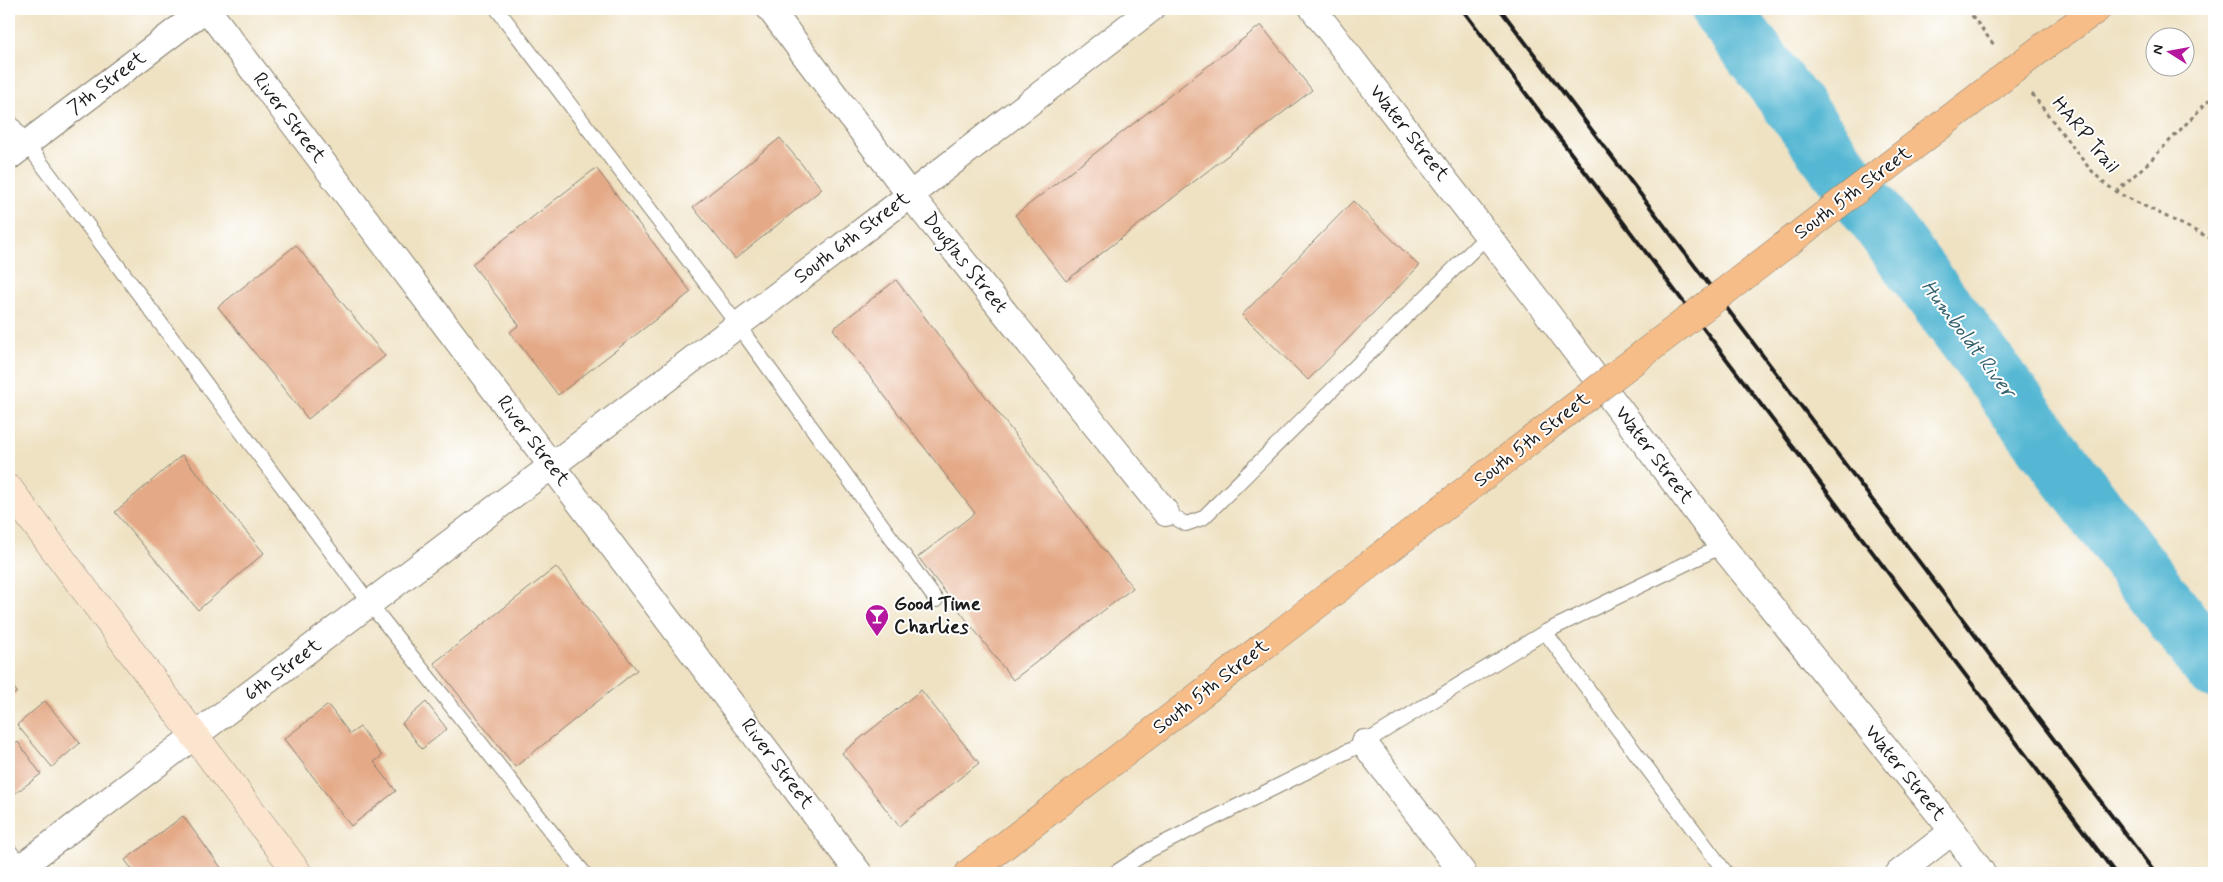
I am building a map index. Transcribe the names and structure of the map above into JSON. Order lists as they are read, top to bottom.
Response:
{
  "streets": {
    "main road": ["South 5th Street"],
    "street": [
      "7th Street",
      "River Street",
      "Water Street",
      "South 6th Street",
      "Douglas Street",
      "6th Street"
    ],
    "path": ["HARP Trail"]
  },
  "crossings": [
    ["7th Street", "River Street"],
    ["River Street", "South 6th Street"],
    ["River Street", "6th Street"],
    ["South 6th Street", "Douglas Street"],
    ["South 6th Street", "6th Street"]
  ],
  "water": ["Humboldt River"],
  "places": {
    "bar": ["Good Time Charlies"]
  },
  "north": "left"
}
